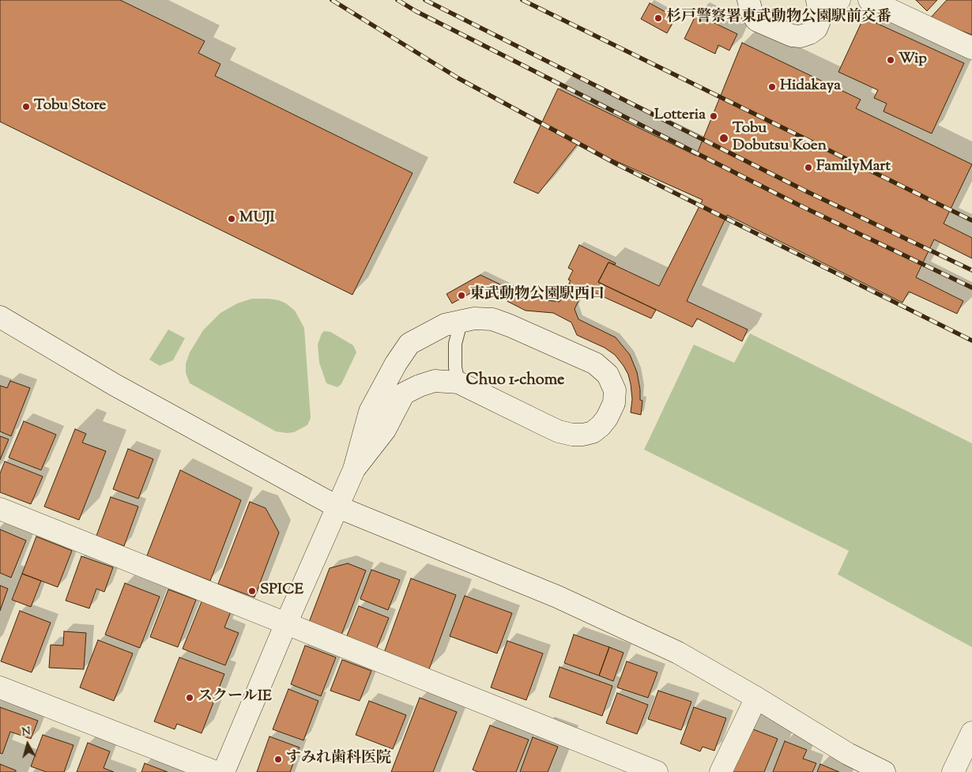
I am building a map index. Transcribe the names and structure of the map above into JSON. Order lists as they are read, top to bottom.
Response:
{
  "districts": ["Chuo 1-chome"],
  "places": [
    "杉戸警察署東武動物公園駅前交番",
    "Wip",
    "Hidakaya",
    "Tobu Store",
    "Lotteria",
    "Tobu Dobutsu Koen",
    "FamilyMart",
    "MUJI",
    "東武動物公園駅西口",
    "SPICE",
    "スクールIE",
    "すみれ歯科医院"
  ],
  "north": "top"
}
